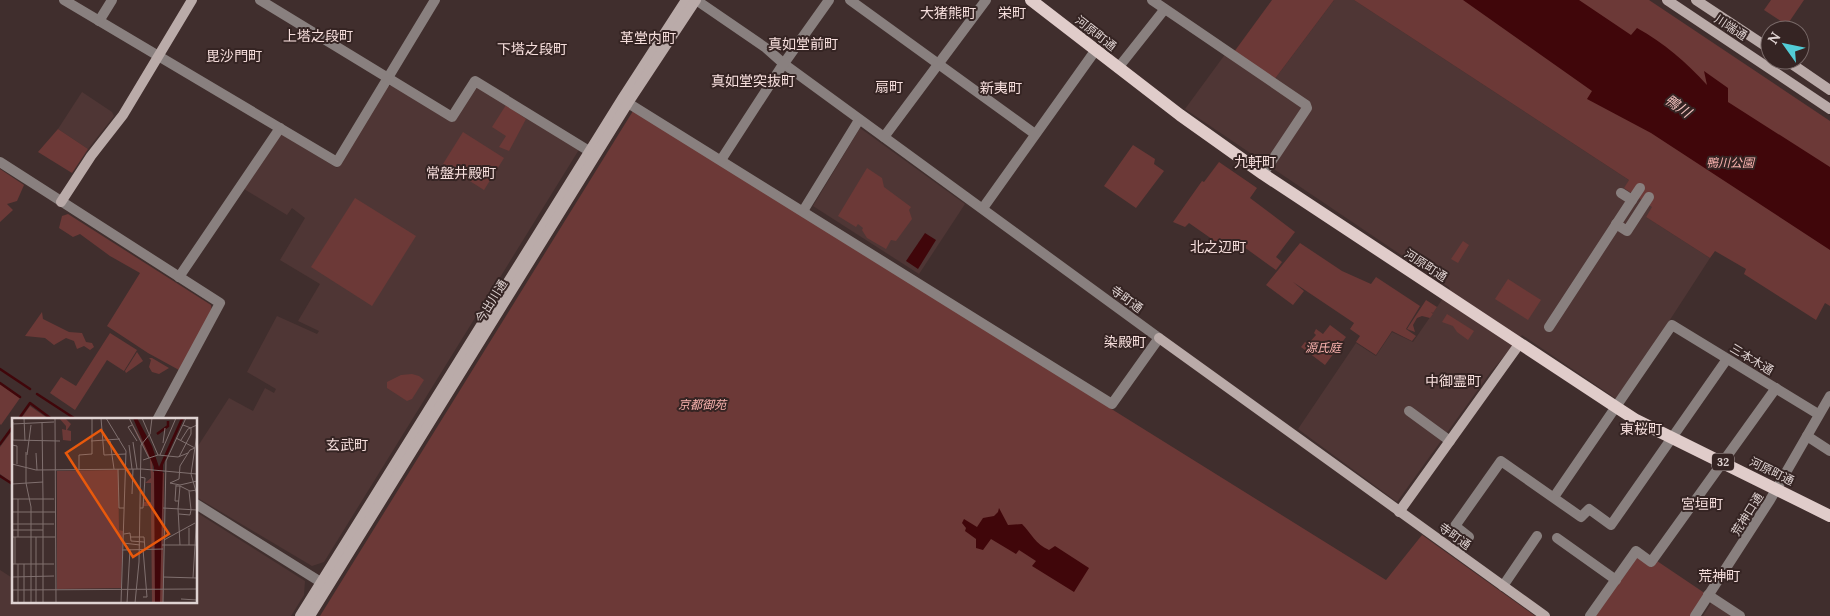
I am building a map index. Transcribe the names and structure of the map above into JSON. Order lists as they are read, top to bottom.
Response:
{
  "streets": {
    "main road": [
      "川端通",
      "河原町通",
      "寺町通",
      "今出川通",
      "32"
    ],
    "street": ["三本木通", "荒神口通"]
  },
  "crossings": [
    ["河原町通", "三本木通"],
    ["河原町通", "荒神口通"],
    ["寺町通", "今出川通"],
    ["三本木通", "荒神口通"]
  ],
  "districts": [
    "大猪熊町",
    "栄町",
    "上塔之段町",
    "革堂内町",
    "真如堂前町",
    "下塔之段町",
    "毘沙門町",
    "真如堂突抜町",
    "扇町",
    "新夷町",
    "九軒町",
    "常盤井殿町",
    "北之辺町",
    "染殿町",
    "中御霊町",
    "東桜町",
    "玄武町",
    "宮垣町",
    "荒神町"
  ],
  "water": ["鴨川"],
  "parks": ["鴨川公園", "源氏庭", "京都御苑"],
  "north": "top left"
}
